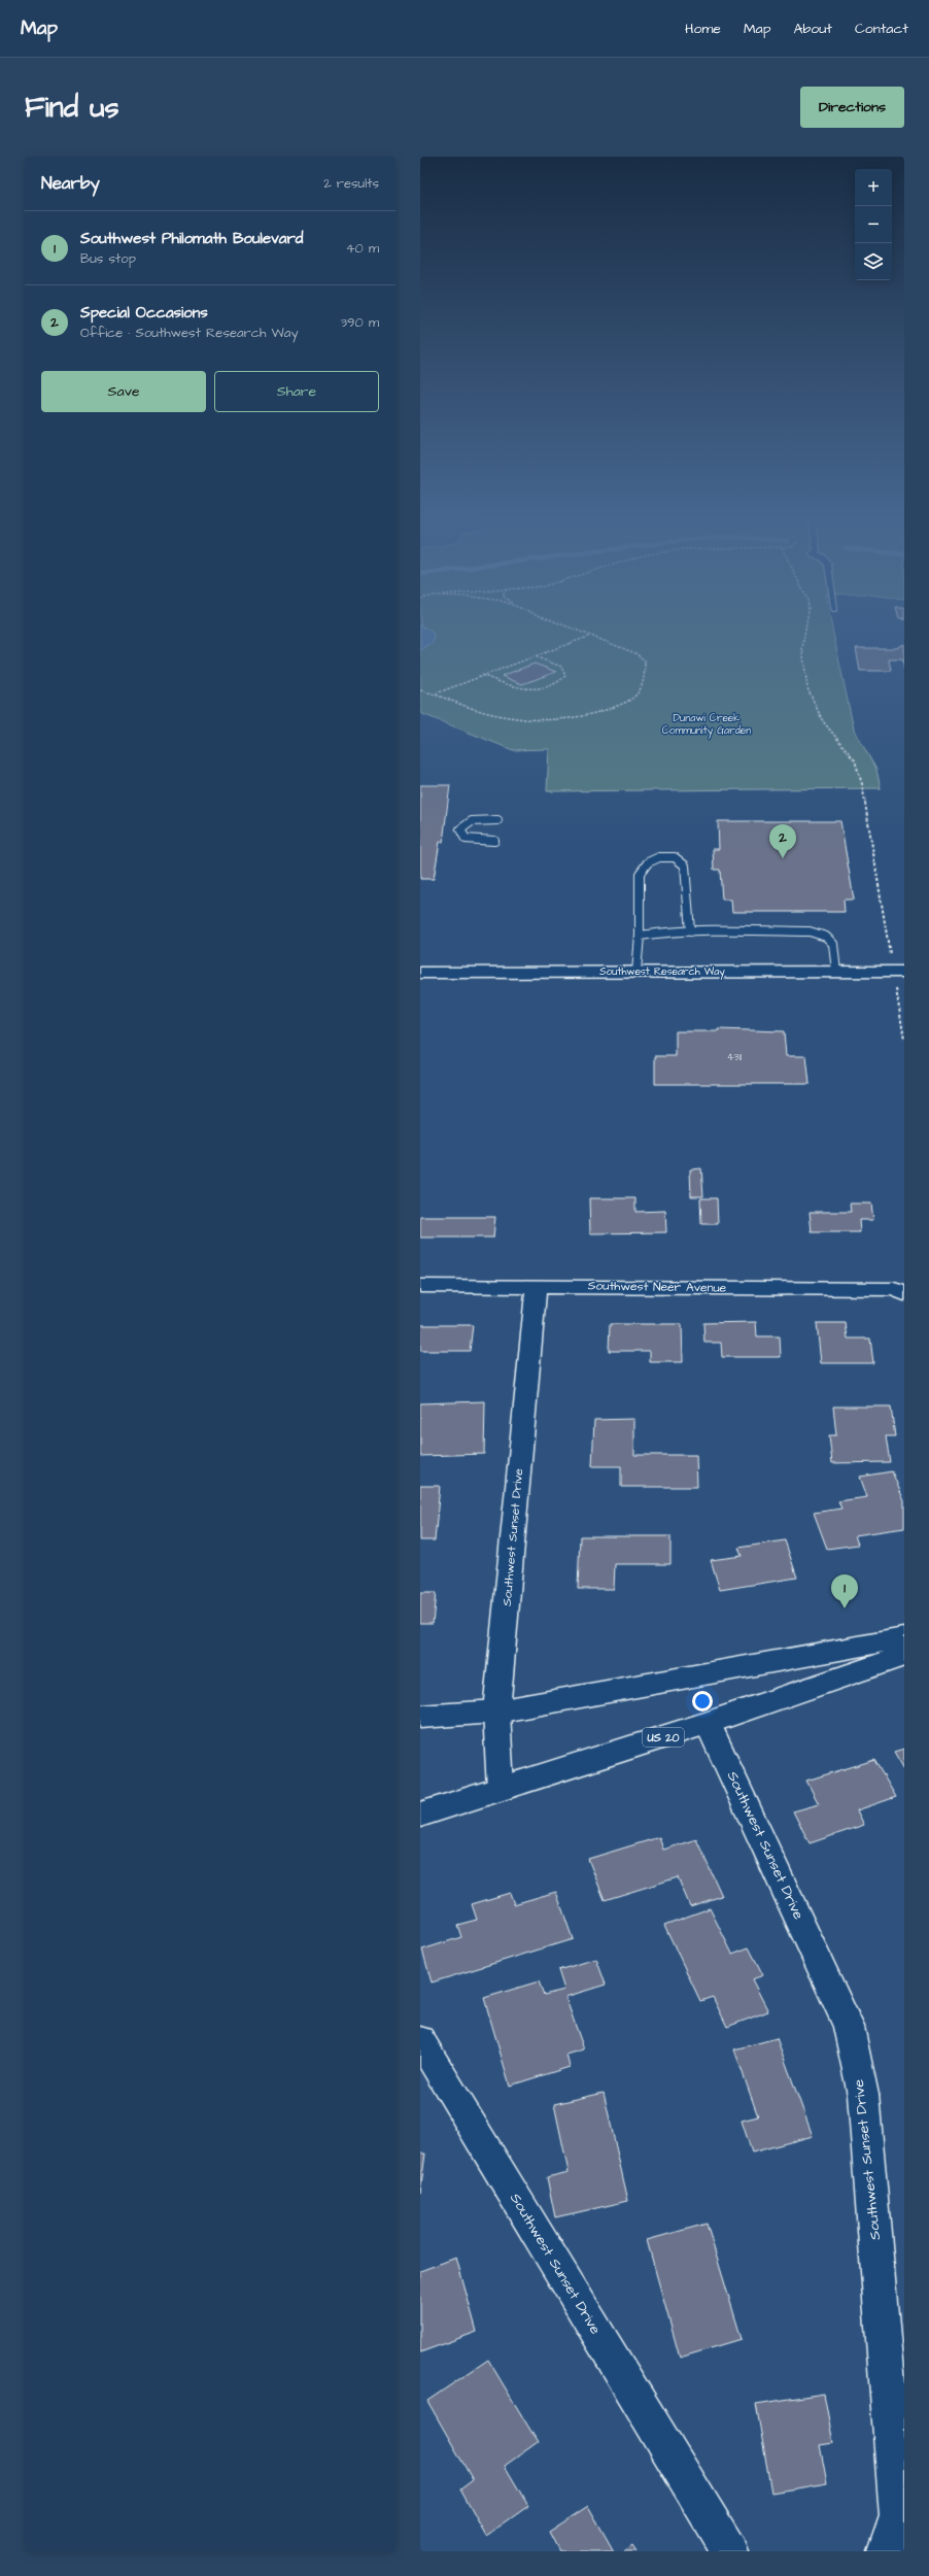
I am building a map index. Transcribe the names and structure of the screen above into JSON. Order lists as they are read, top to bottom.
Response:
{
  "streets": {
    "main road": ["Southwest Research Way", "US 20"],
    "street": ["Southwest Neer Avenue", "Southwest Sunset Drive"]
  },
  "crossings": [
    ["Southwest Neer Avenue", "Southwest Sunset Drive"],
    ["Southwest Sunset Drive", "US 20"]
  ],
  "parks": ["Dunawi Creek Community Garden"],
  "house_numbers": ["4311"],
  "page": {
    "header": "Map",
    "nav": [
      "Home",
      "Map",
      "About",
      "Contact"
    ],
    "buttons": [
      "Directions",
      ["Save", "Share"]
    ],
    "title": "Find us",
    "heading": ["Nearby", "2 results"],
    "map_buttons": ["+", "−"],
    "list": [
      {
        "mark": "1",
        "name": "Southwest Philomath Boulevard",
        "note": "Bus stop",
        "value": "40 m"
      },
      {
        "mark": "2",
        "name": "Special Occasions",
        "note": "Office · Southwest Research Way",
        "value": "390 m"
      }
    ],
    "pins": ["2", "1"]
  }
}
